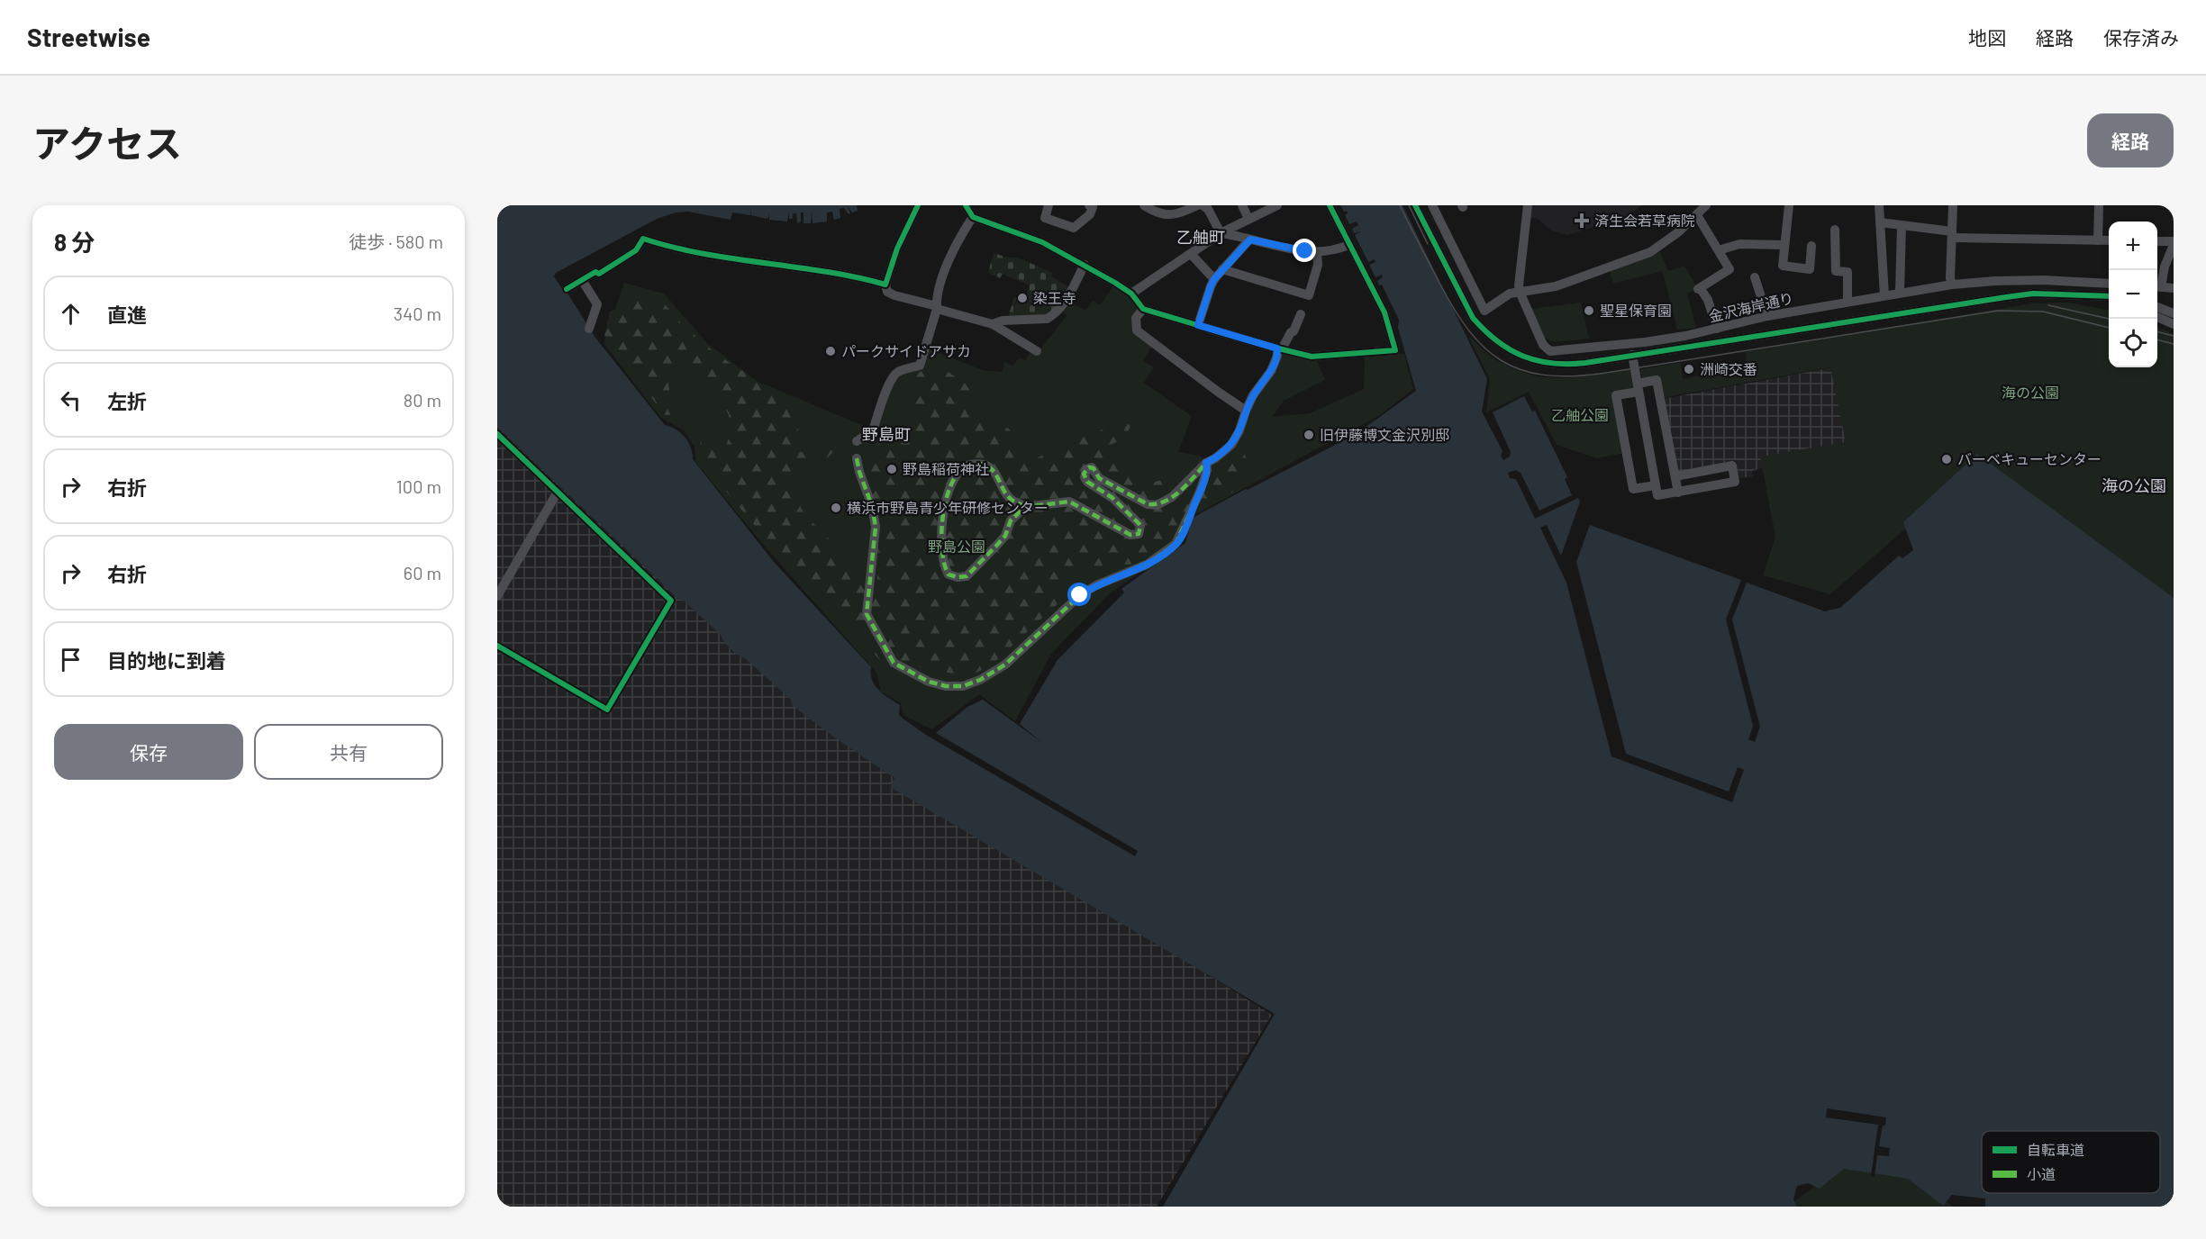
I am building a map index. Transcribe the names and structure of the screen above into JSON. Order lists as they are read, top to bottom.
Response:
{
  "streets": {
    "street": ["金沢海岸通り"]
  },
  "districts": ["乙舳町", "野島町", "海の公園"],
  "parks": ["海の公園", "乙舳公園", "野島公園"],
  "places": {
    "health": ["済生会若草病院"],
    "other": [
      "染王寺",
      "聖星保育園",
      "パークサイドアサカ",
      "洲崎交番",
      "旧伊藤博文金沢別邸",
      "バーベキューセンター",
      "野島稲荷神社",
      "横浜市野島青少年研修センター"
    ]
  },
  "legend": ["自転車道", "小道"],
  "page": {
    "header": "Streetwise",
    "nav": ["地図", "経路", "保存済み"],
    "title": "アクセス",
    "buttons": [
      "経路",
      ["保存", "共有"]
    ],
    "heading": ["8 分", "徒歩 · 580 m"],
    "map_buttons": ["+", "−"],
    "list": [
      ["直進", "340 m"],
      ["左折", "80 m"],
      ["右折", "100 m"],
      ["右折", "60 m"],
      "目的地に到着"
    ]
  }
}
